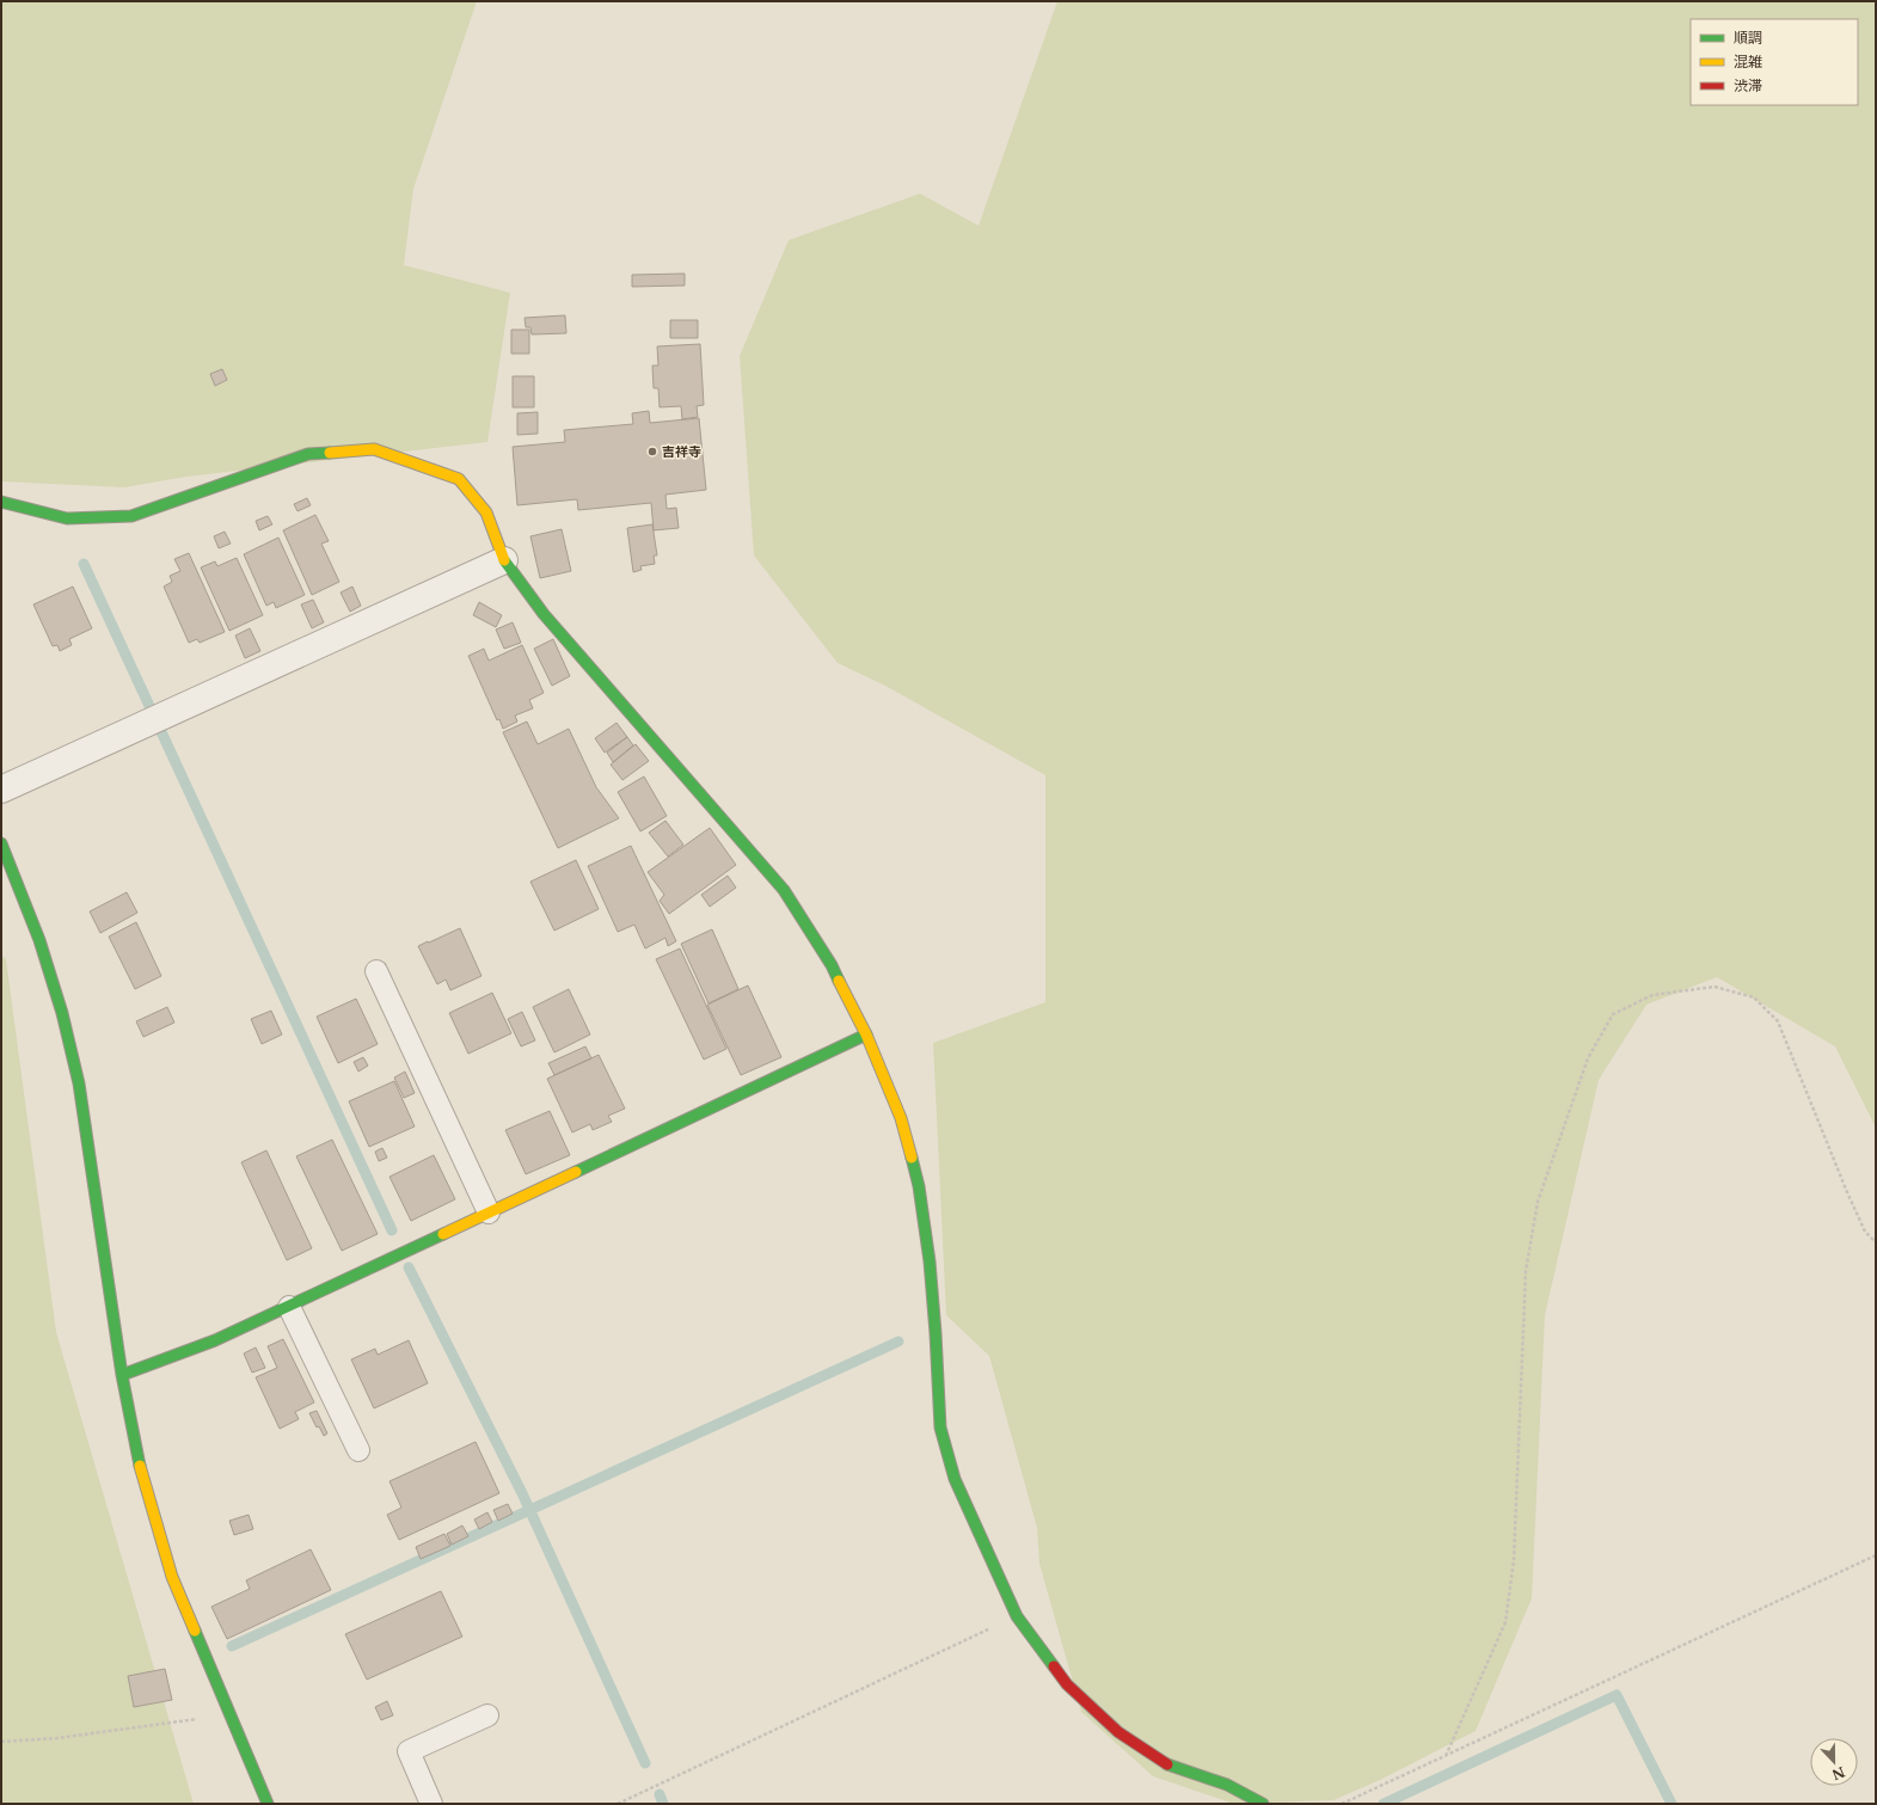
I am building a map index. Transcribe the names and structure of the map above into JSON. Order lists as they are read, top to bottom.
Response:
{
  "places": ["吉祥寺"],
  "legend": ["順調", "混雑", "渋滞"],
  "north": "bottom"
}
